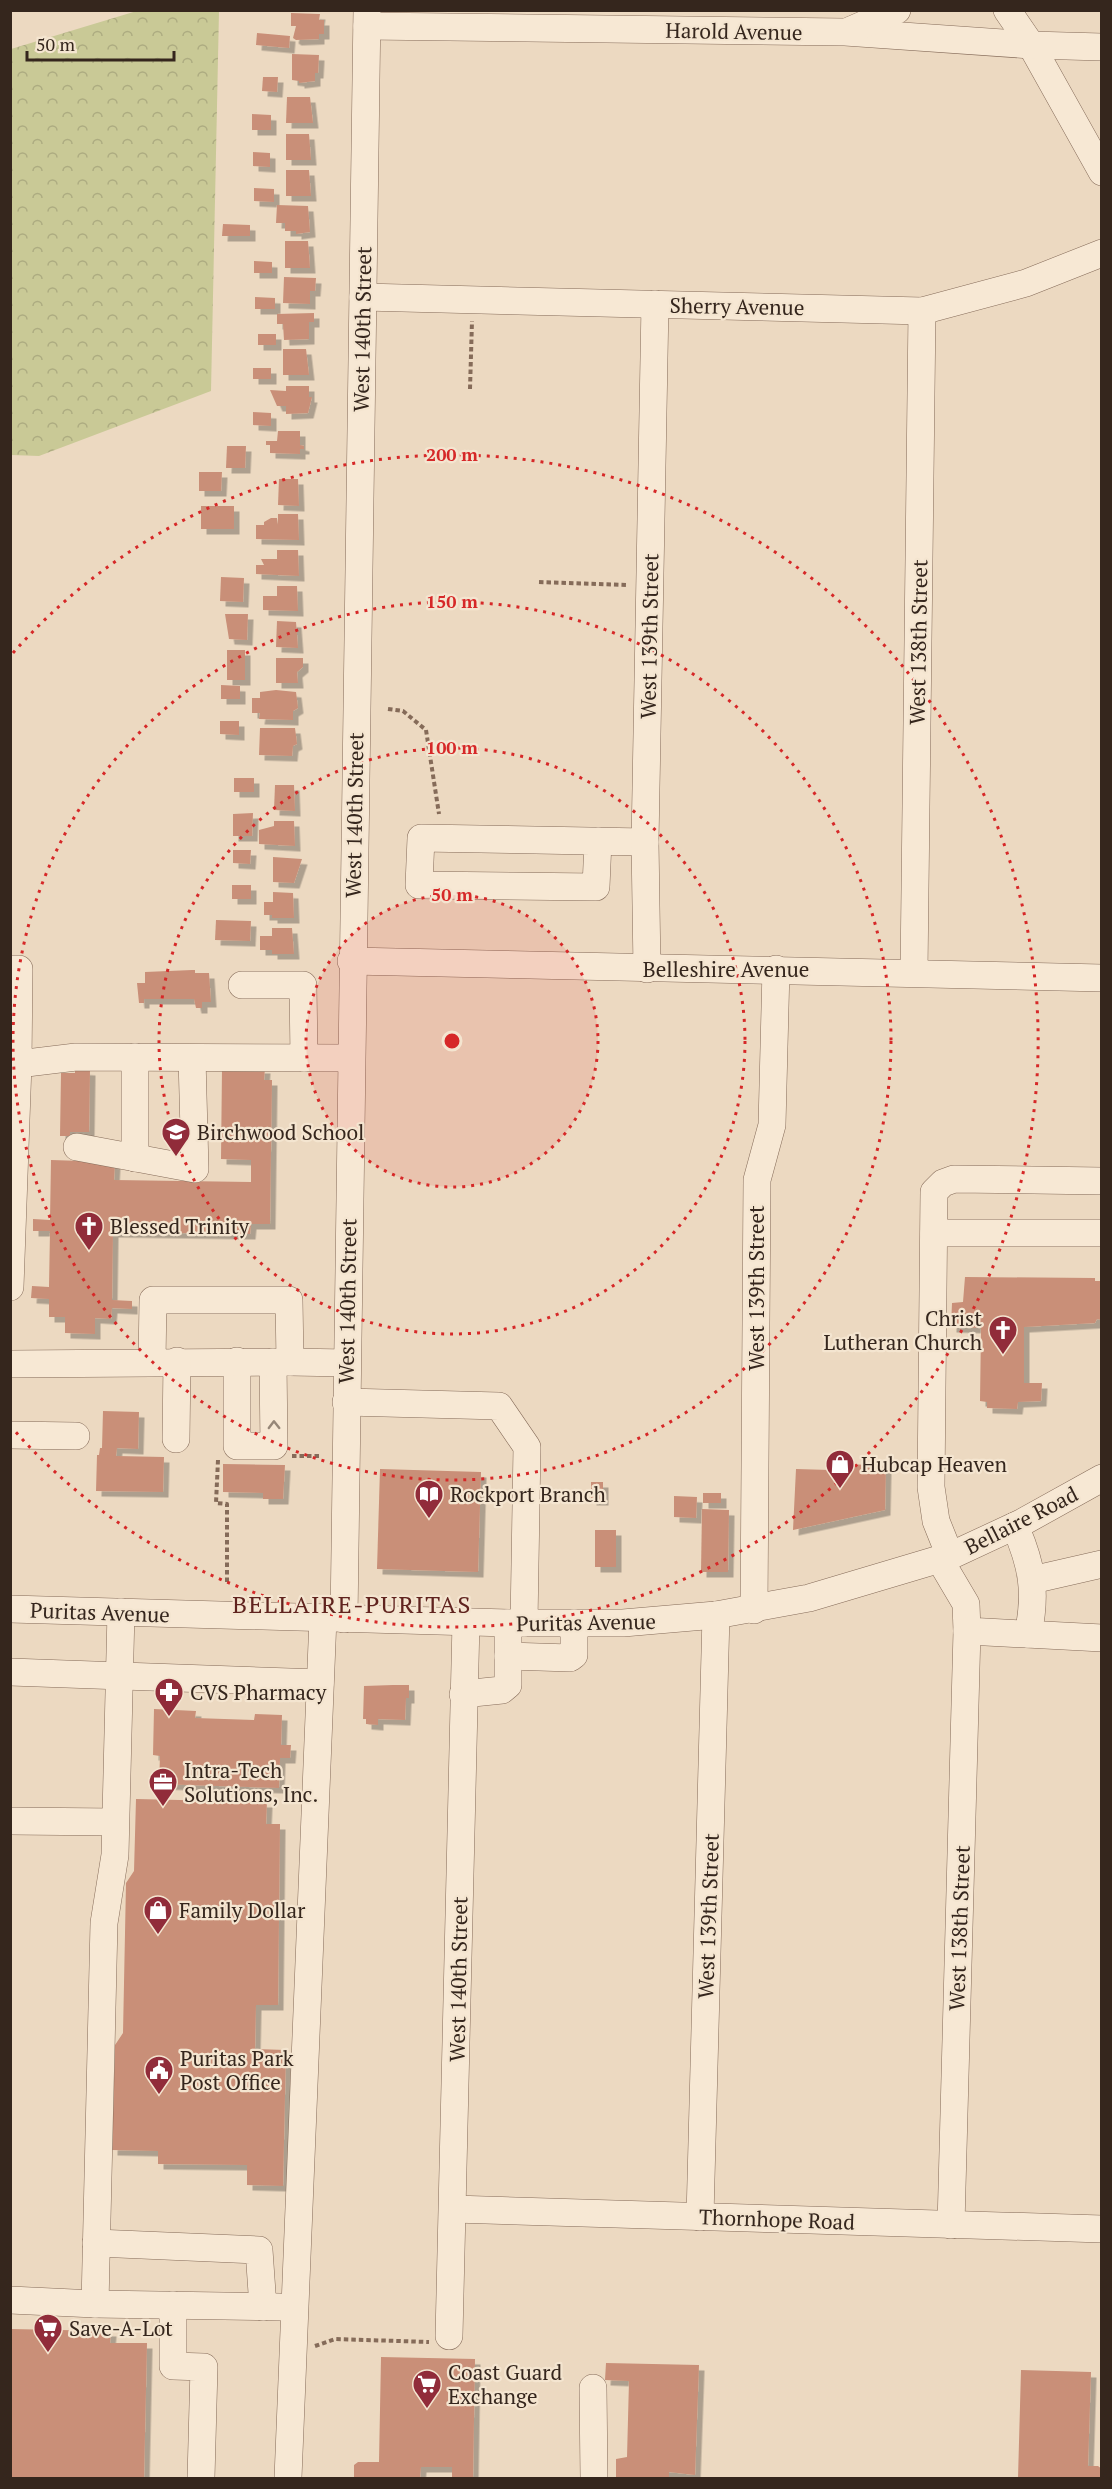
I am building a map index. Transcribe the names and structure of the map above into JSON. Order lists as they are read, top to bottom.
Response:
{
  "streets": {
    "street": [
      "Harold Avenue",
      "Sherry Avenue",
      "West 140th Street",
      "West 139th Street",
      "West 138th Street",
      "Belleshire Avenue",
      "Bellaire Road",
      "Puritas Avenue",
      "Thornhope Road"
    ]
  },
  "crossings": [
    ["Harold Avenue", "West 140th Street"],
    ["Sherry Avenue", "West 140th Street"],
    ["Sherry Avenue", "West 139th Street"],
    ["Sherry Avenue", "West 138th Street"],
    ["West 140th Street", "Belleshire Avenue"],
    ["West 140th Street", "Puritas Avenue"],
    ["West 140th Street", "Thornhope Road"],
    ["West 139th Street", "Belleshire Avenue"],
    ["West 139th Street", "Puritas Avenue"],
    ["West 139th Street", "Thornhope Road"],
    ["West 138th Street", "Belleshire Avenue"],
    ["West 138th Street", "Thornhope Road"],
    ["Bellaire Road", "Puritas Avenue"]
  ],
  "districts": ["BELLAIRE-PURITAS"],
  "places": {
    "school or university": ["Birchwood School"],
    "church": ["Blessed Trinity", "Christ Lutheran Church"],
    "shop": ["Hubcap Heaven", "Family Dollar"],
    "library": ["Rockport Branch"],
    "pharmacy": ["CVS Pharmacy"],
    "office": ["Intra-Tech Solutions, Inc."],
    "public building": ["Puritas Park Post Office"],
    "supermarket": ["Save-A-Lot", "Coast Guard Exchange"]
  },
  "scale_bar": "50 m",
  "rings": [
    "200 m",
    "150 m",
    "100 m",
    "50 m"
  ]
}
